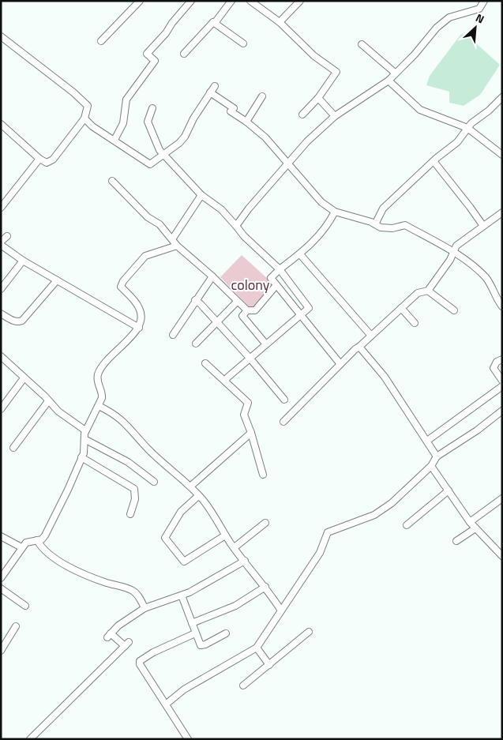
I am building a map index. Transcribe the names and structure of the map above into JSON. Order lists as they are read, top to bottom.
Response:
{
  "parks": ["colony"],
  "north": "top right"
}
